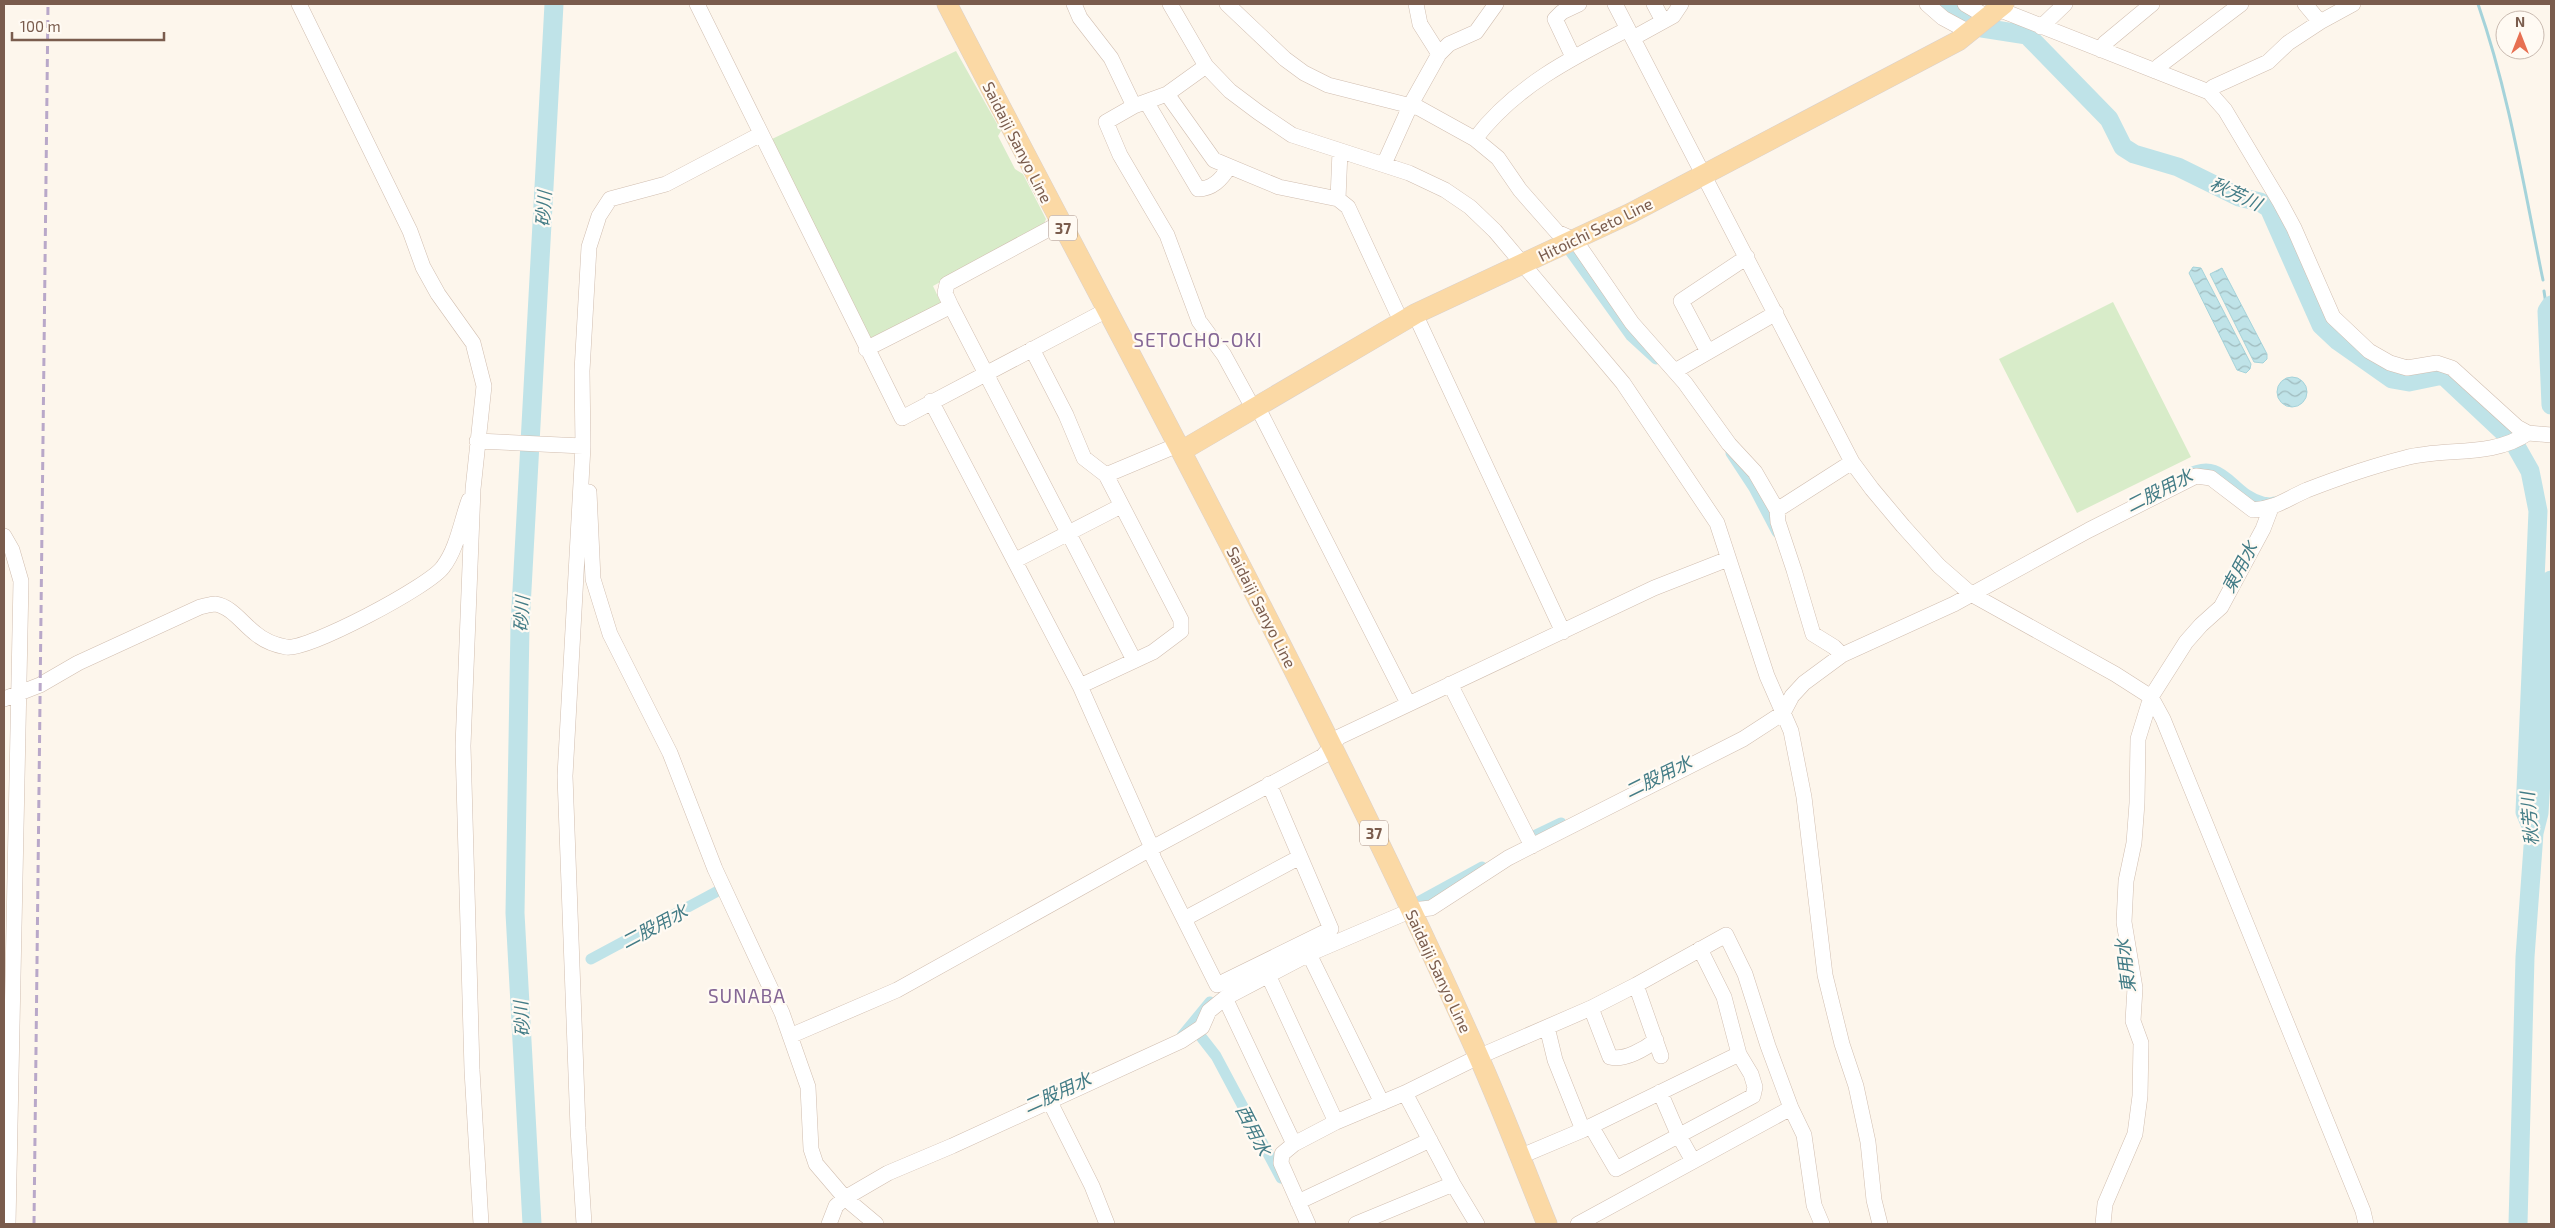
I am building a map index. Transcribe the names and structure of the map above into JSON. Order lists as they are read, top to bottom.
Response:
{
  "streets": {
    "main road": ["Saidaiji Sanyo Line", "37", "Hitoichi Seto Line"]
  },
  "crossings": [
    ["Saidaiji Sanyo Line", "Hitoichi Seto Line"]
  ],
  "districts": ["SETOCHO-OKI", "SUNABA"],
  "water": [
    "秋芳川",
    "砂川",
    "二股用水",
    "東用水",
    "西用水"
  ],
  "scale_bar": "100 m",
  "north": "top"
}
